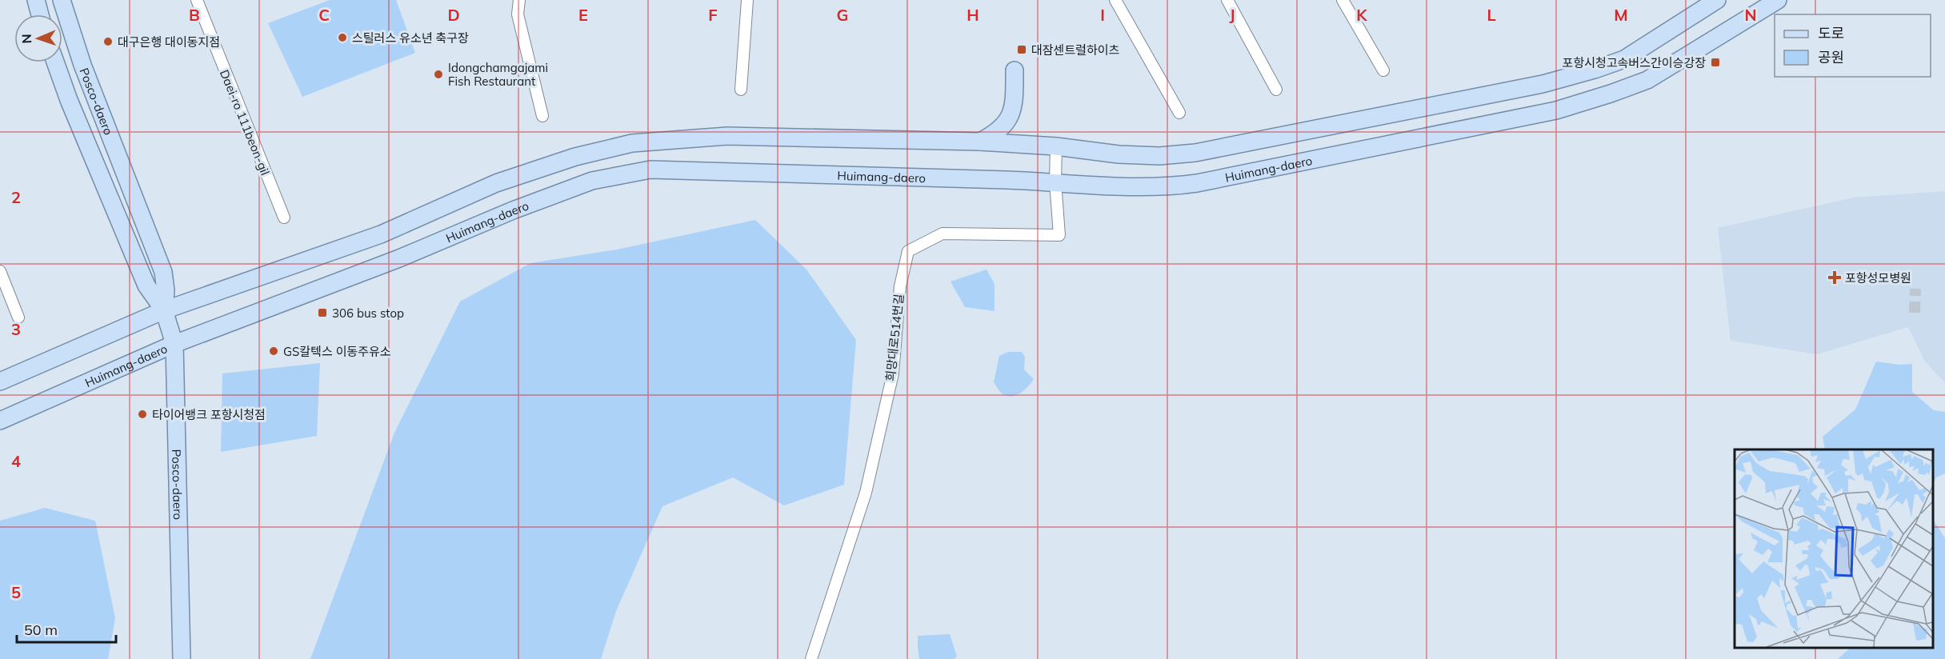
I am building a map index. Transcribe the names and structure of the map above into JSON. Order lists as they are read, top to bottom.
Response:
{
  "streets": {
    "main road": ["Posco-daero", "Huimang-daero"],
    "street": ["Daei-ro 111beon-gil", "희망대로514번길"]
  },
  "crossings": [
    ["Posco-daero", "Huimang-daero"],
    ["Huimang-daero", "희망대로514번길"]
  ],
  "places": {
    "other": [
      "스틸러스 유소년 축구장",
      "대구은행 대이동지점",
      "Idongchamgajami Fish Restaurant",
      "GS칼텍스 이동주유소",
      "타이어뱅크 포항시청점"
    ],
    "transit": ["대잠센트럴하이츠", "포항시청고속버스간이승강장", "306 bus stop"],
    "health": ["포항성모병원"]
  },
  "legend": ["도로", "공원"],
  "scale_bar": "50 m",
  "north": "left",
  "grid": {
    "columns": [
      "B",
      "C",
      "D",
      "E",
      "F",
      "G",
      "H",
      "I",
      "J",
      "K",
      "L",
      "M",
      "N"
    ],
    "rows": [
      "2",
      "3",
      "4",
      "5"
    ]
  }
}
